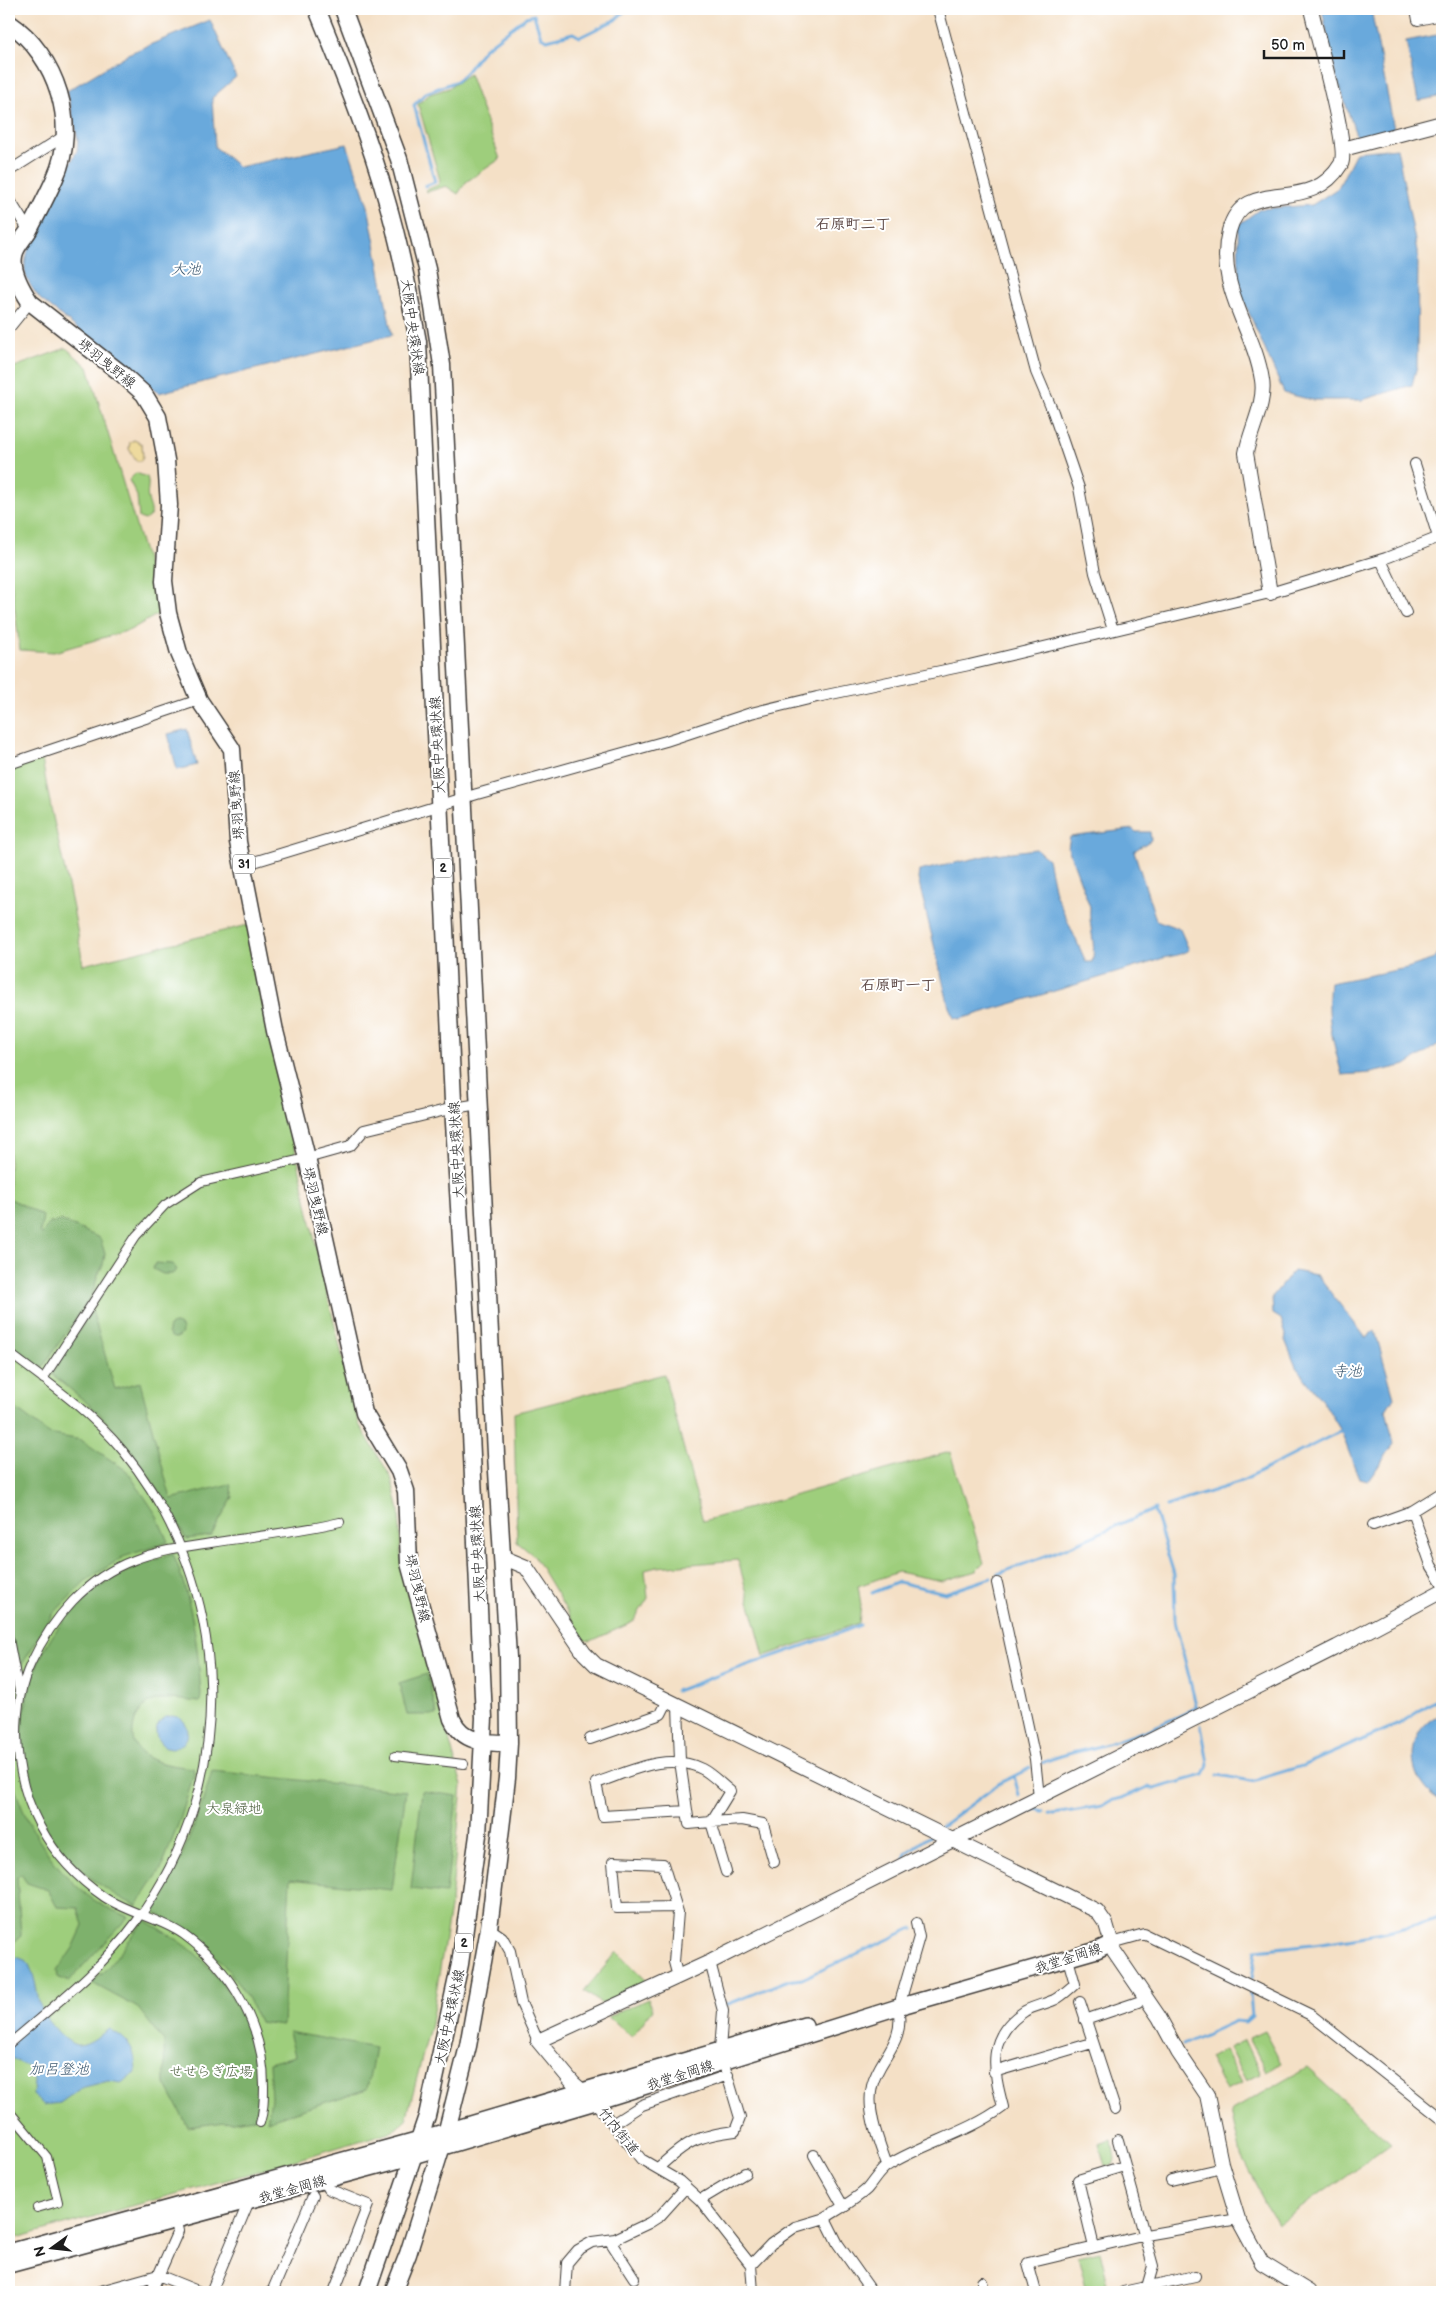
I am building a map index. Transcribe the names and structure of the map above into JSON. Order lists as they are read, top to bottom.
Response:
{
  "streets": {
    "main road": [
      "大阪中央環状線",
      "堺羽曳野線",
      "31",
      "2",
      "我堂金岡線"
    ],
    "street": ["竹内街道"]
  },
  "crossings": [
    ["大阪中央環状線", "堺羽曳野線"],
    ["大阪中央環状線", "我堂金岡線"],
    ["大阪中央環状線", "竹内街道"],
    ["我堂金岡線", "竹内街道"]
  ],
  "districts": ["石原町二丁", "石原町一丁"],
  "water": ["大池", "寺池", "加呂登池"],
  "parks": ["大泉緑地", "せせらぎ広場"],
  "scale_bar": "50 m",
  "north": "left"
}
